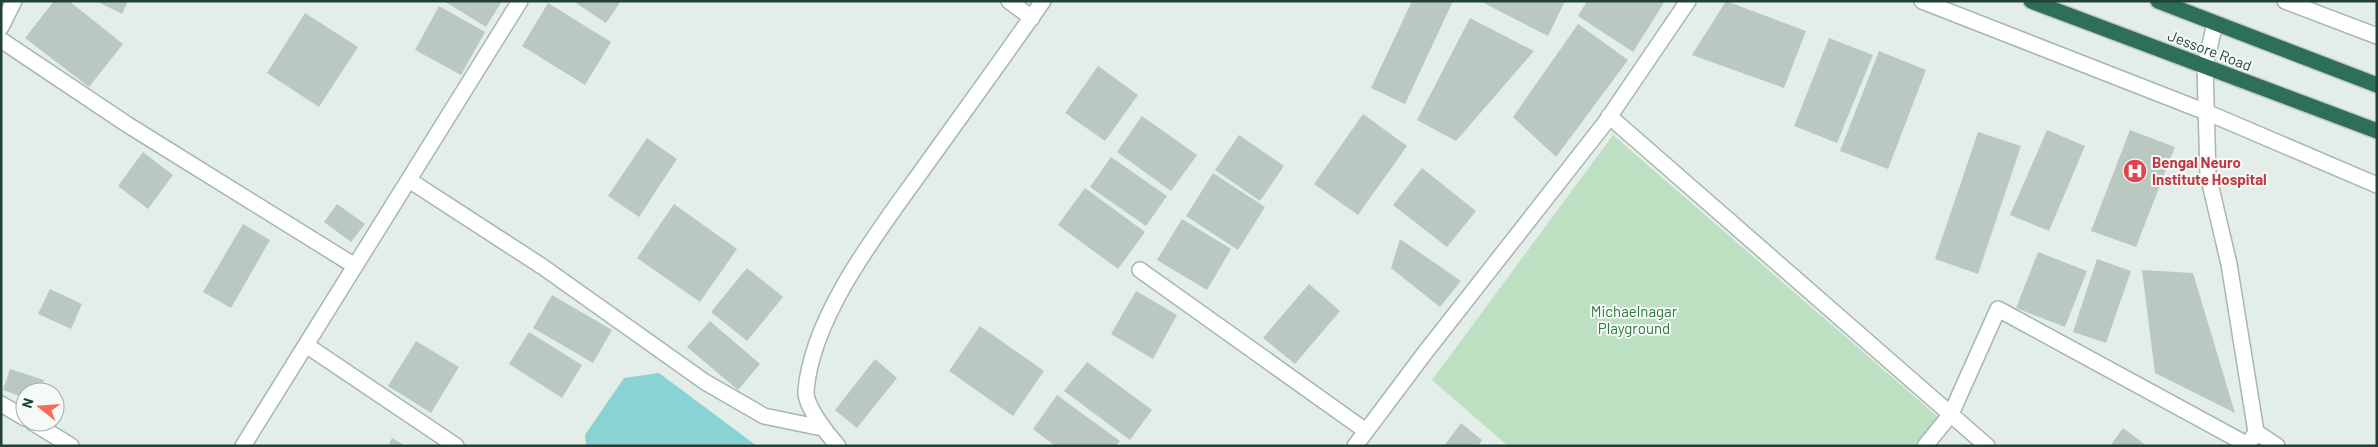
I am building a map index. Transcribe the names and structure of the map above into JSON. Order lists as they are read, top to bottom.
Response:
{
  "streets": {
    "highway": ["Jessore Road"]
  },
  "parks": ["Michaelnagar Playground"],
  "places": {
    "hospital": ["Bengal Neuro Institute Hospital"]
  },
  "north": "left"
}
